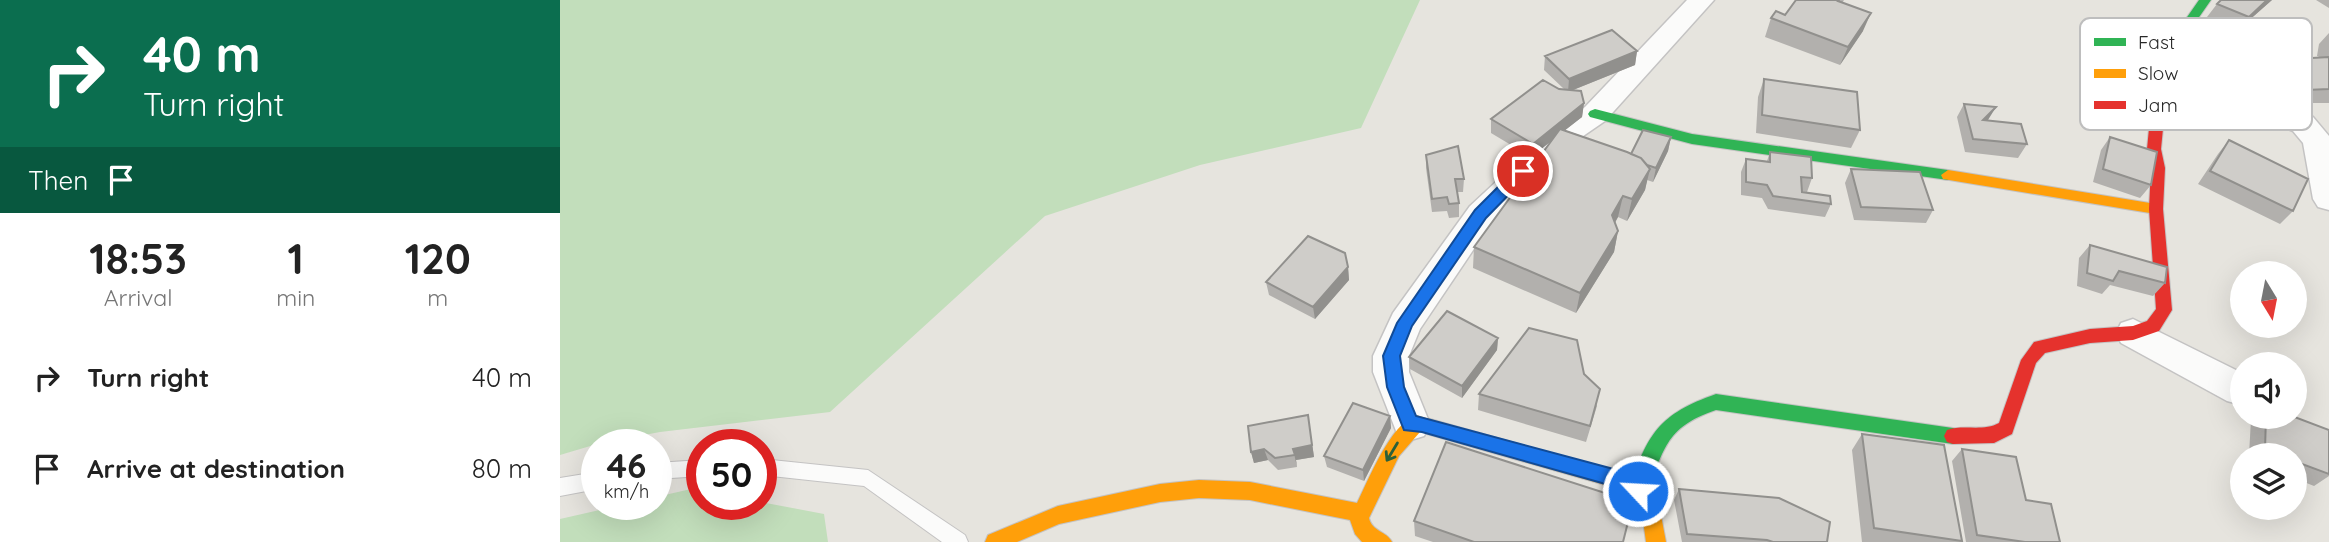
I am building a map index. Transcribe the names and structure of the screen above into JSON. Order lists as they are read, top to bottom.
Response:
{
  "legend": ["Fast", "Slow", "Jam"],
  "north": "bottom",
  "page": {
    "turn": ["40 m", "Turn right"],
    "then": "Then",
    "eta": [
      "18:53",
      "Arrival",
      "1",
      "min",
      "120",
      "m"
    ],
    "list": [
      {
        "name": "Turn right",
        "value": "40 m"
      },
      {
        "name": "Arrive at destination",
        "value": "80 m"
      }
    ],
    "speed": "46 km/h",
    "limit": "50"
  }
}
